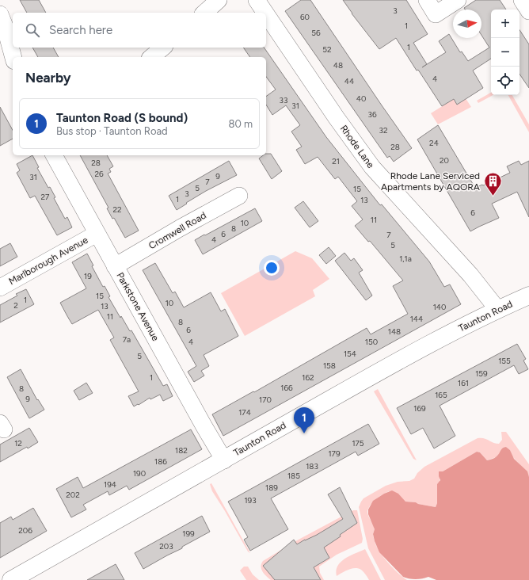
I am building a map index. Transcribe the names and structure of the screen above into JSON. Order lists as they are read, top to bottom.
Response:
{
  "streets": {
    "main road": ["Taunton Road"],
    "street": [
      "Rhode Lane",
      "Cromwell Road",
      "Marlborough Avenue",
      "Parkstone Avenue"
    ]
  },
  "crossings": [
    ["Rhode Lane", "Taunton Road"],
    ["Cromwell Road", "Parkstone Avenue"],
    ["Marlborough Avenue", "Parkstone Avenue"],
    ["Parkstone Avenue", "Taunton Road"]
  ],
  "places": {
    "building": ["Rhode Lane Serviced Apartments by AQORA"]
  },
  "house_numbers": [
    "3",
    "60",
    "1",
    "56",
    "1",
    "52",
    "48",
    "4",
    "44",
    "40",
    "33",
    "31",
    "36",
    "32",
    "24",
    "28",
    "20",
    "21",
    "28",
    "26",
    "9",
    "31",
    "7",
    "5",
    "15",
    "3",
    "27",
    "1",
    "13",
    "22",
    "6",
    "11",
    "10",
    "8",
    "6",
    "7",
    "4",
    "5",
    "1,1a",
    "19",
    "15",
    "1",
    "10",
    "2",
    "13",
    "140",
    "11",
    "144",
    "8",
    "6",
    "148",
    "7a",
    "4",
    "150",
    "154",
    "5",
    "155",
    "158",
    "159",
    "1",
    "162",
    "161",
    "166",
    "8",
    "165",
    "9",
    "170",
    "169",
    "174",
    "12",
    "175",
    "182",
    "179",
    "186",
    "183",
    "190",
    "185",
    "194",
    "189",
    "202",
    "193",
    "206",
    "199",
    "203"
  ],
  "north": "right",
  "page": {
    "map_buttons": ["+", "−"],
    "search": "Search here",
    "heading": "Nearby",
    "list": [
      {
        "mark": "1",
        "name": "Taunton Road (S bound)",
        "note": "Bus stop · Taunton Road",
        "value": "80 m"
      }
    ],
    "pins": "1"
  }
}
